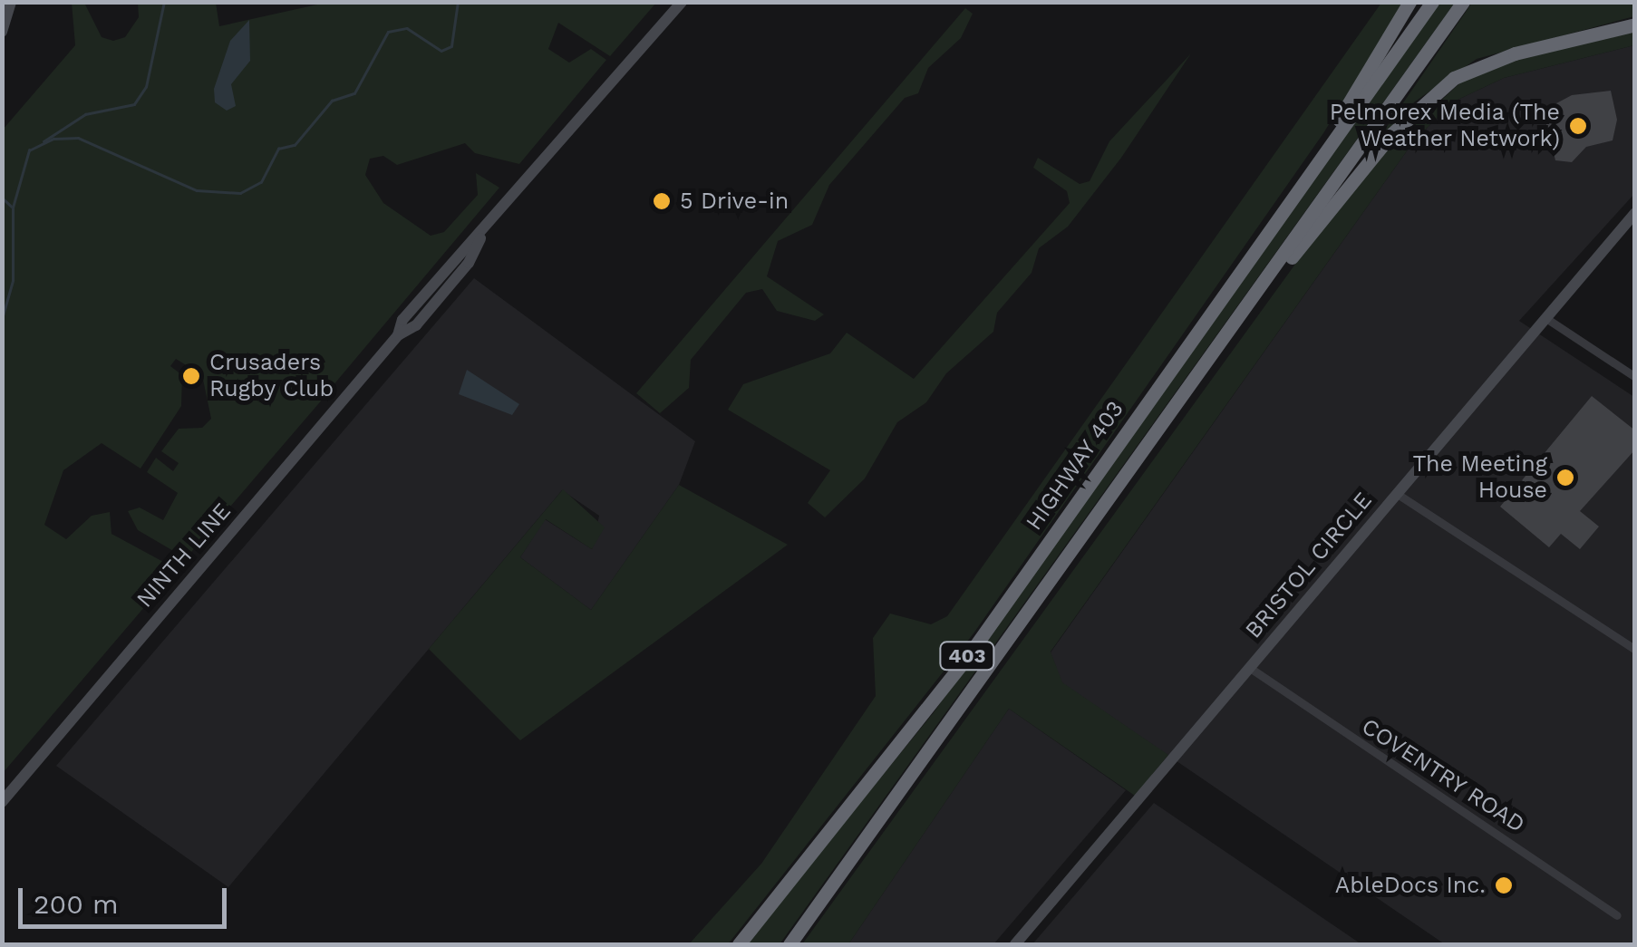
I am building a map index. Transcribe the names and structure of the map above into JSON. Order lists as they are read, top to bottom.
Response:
{
  "streets": {
    "highway": ["HIGHWAY 403", "403"],
    "main road": ["NINTH LINE", "BRISTOL CIRCLE"],
    "street": ["COVENTRY ROAD"]
  },
  "crossings": [
    ["BRISTOL CIRCLE", "COVENTRY ROAD"]
  ],
  "places": [
    "Pelmorex Media (The Weather Network)",
    "5 Drive-in",
    "Crusaders Rugby Club",
    "The Meeting House",
    "AbleDocs Inc."
  ],
  "scale_bar": "200 m"
}
